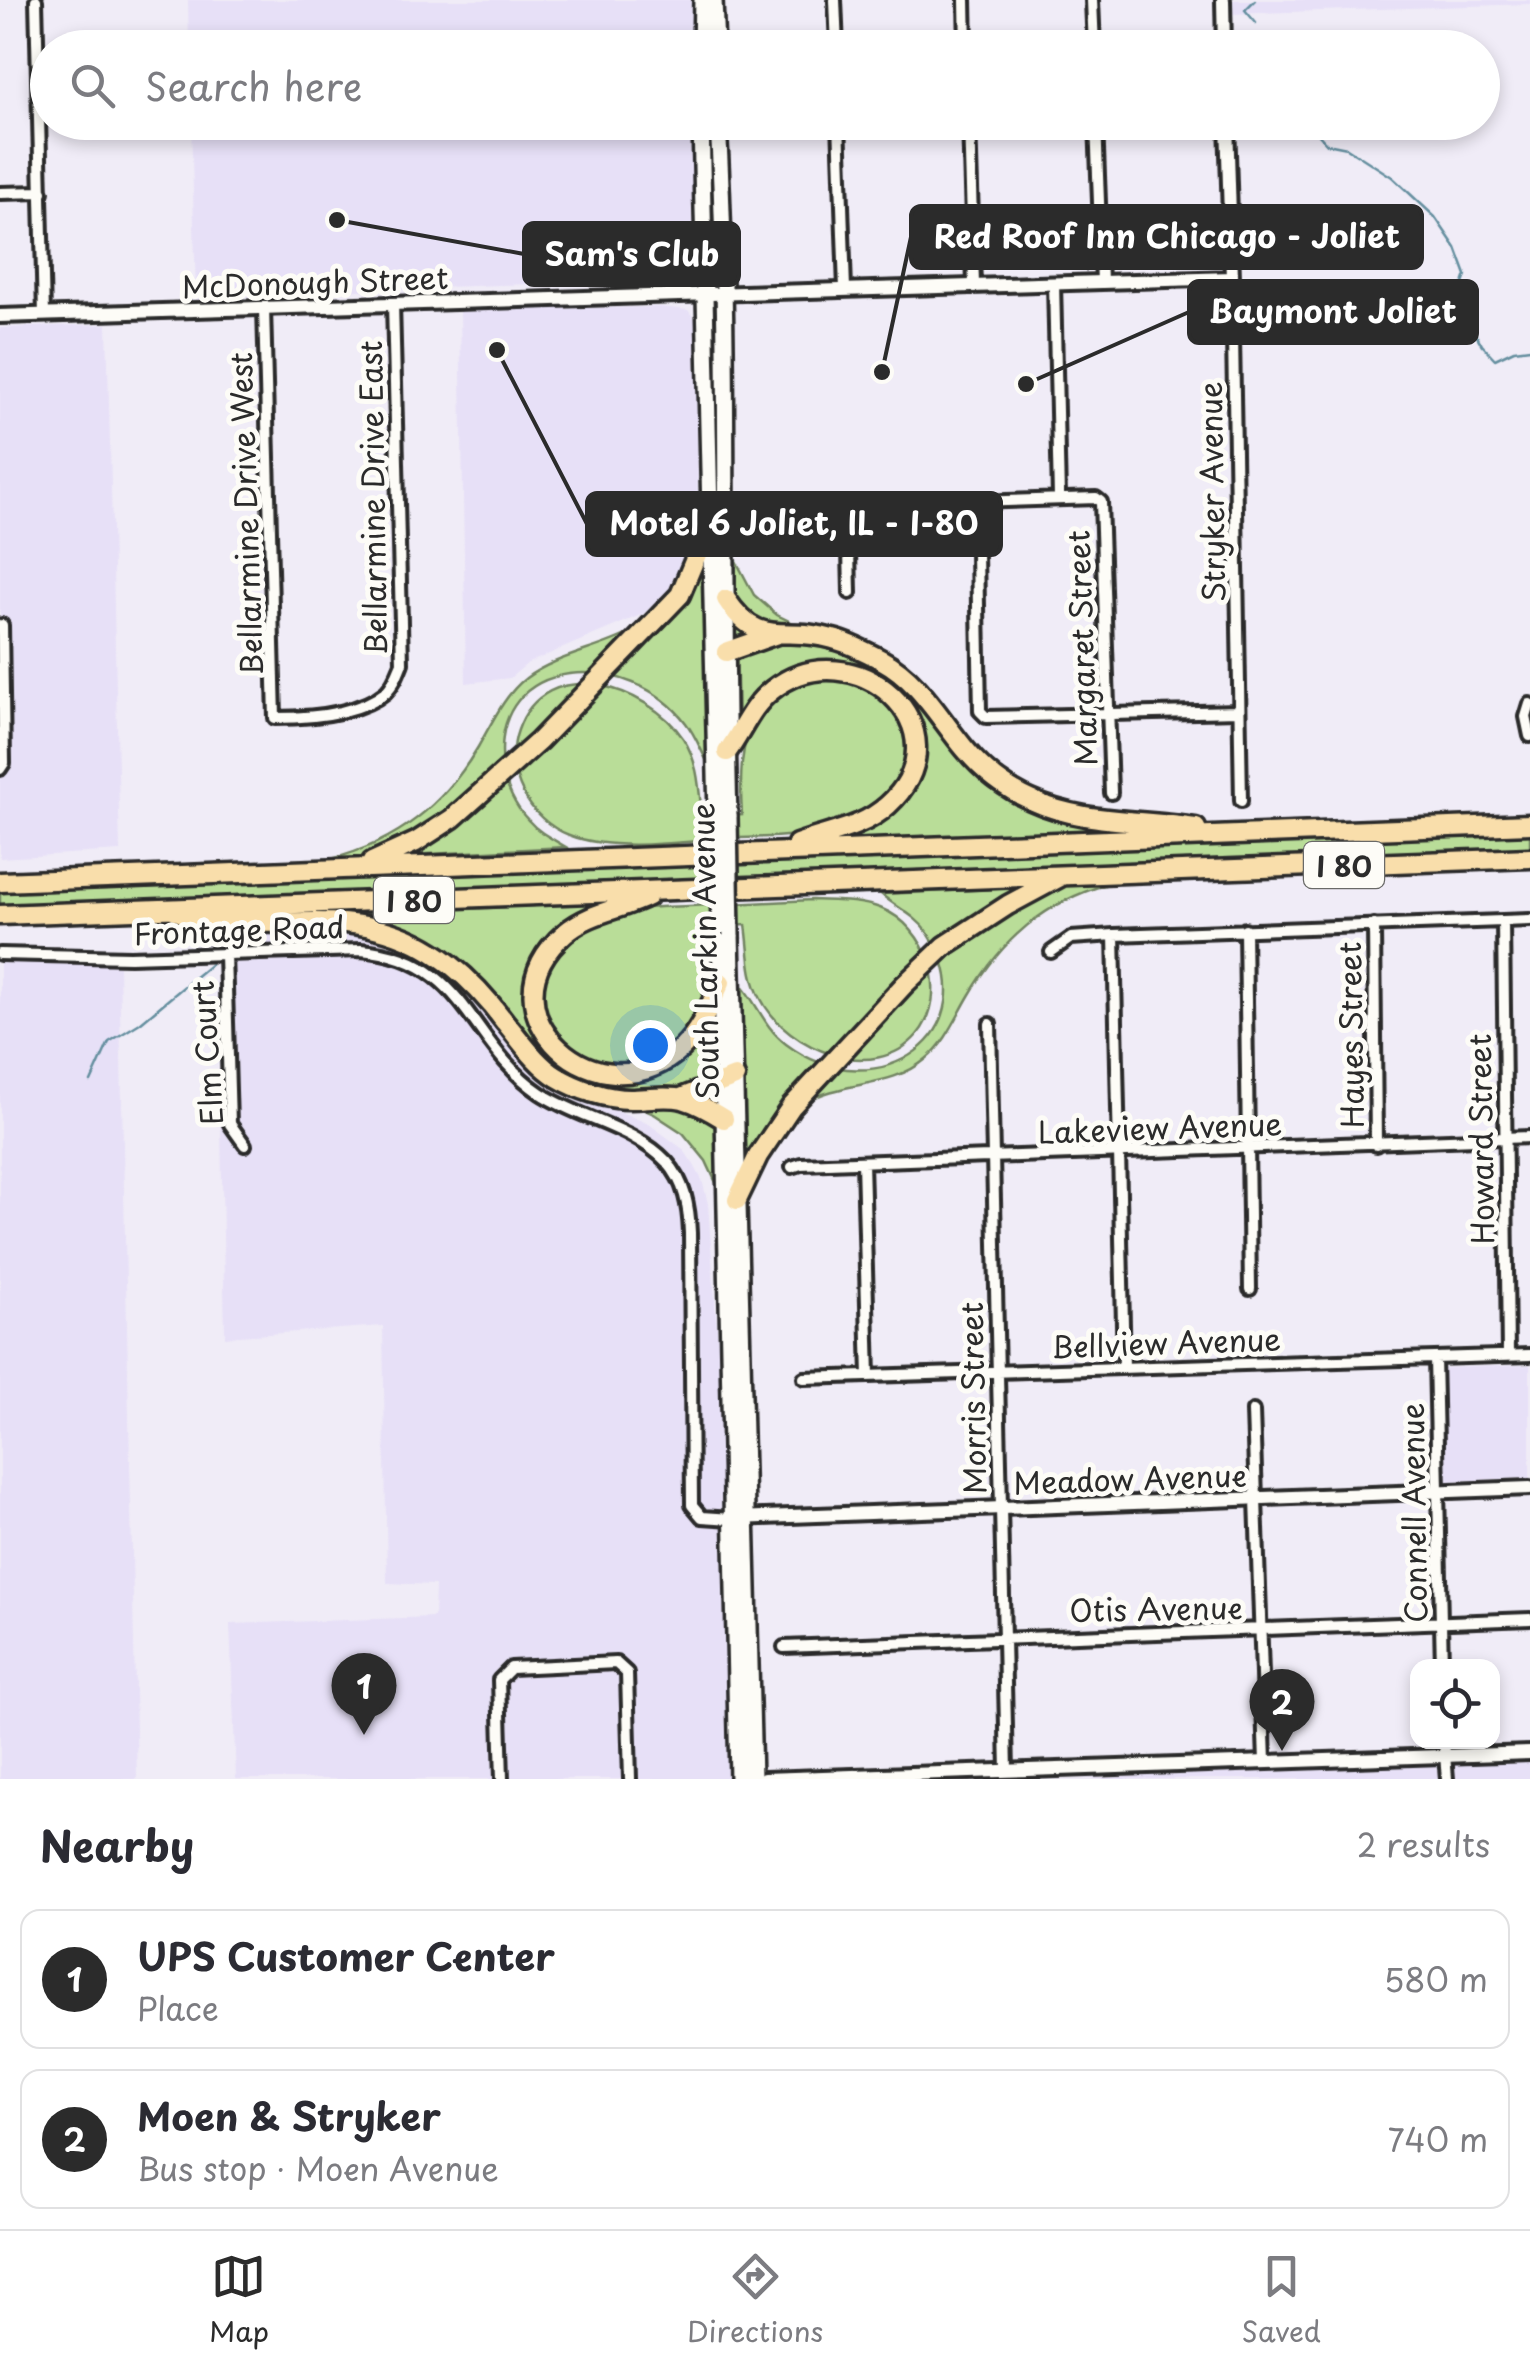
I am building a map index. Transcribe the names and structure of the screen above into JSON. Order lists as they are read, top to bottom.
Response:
{
  "streets": {
    "highway": ["I 80"],
    "main road": ["South Larkin Avenue"],
    "street": [
      "McDonough Street",
      "Stryker Avenue",
      "Bellarmine Drive East",
      "Bellarmine Drive West",
      "Margaret Street",
      "Frontage Road",
      "Hayes Street",
      "Elm Court",
      "Lakeview Avenue",
      "Howard Street",
      "Bellview Avenue",
      "Morris Street",
      "Meadow Avenue",
      "Connell Avenue",
      "Otis Avenue"
    ]
  },
  "crossings": [
    ["McDonough Street", "Stryker Avenue"],
    ["McDonough Street", "Bellarmine Drive East"],
    ["McDonough Street", "Bellarmine Drive West"],
    ["McDonough Street", "South Larkin Avenue"],
    ["Bellarmine Drive East", "Bellarmine Drive West"],
    ["Frontage Road", "South Larkin Avenue"],
    ["Frontage Road", "Elm Court"],
    ["Frontage Road", "Meadow Avenue"],
    ["South Larkin Avenue", "Meadow Avenue"],
    ["Hayes Street", "Lakeview Avenue"],
    ["Lakeview Avenue", "Howard Street"],
    ["Lakeview Avenue", "Morris Street"],
    ["Howard Street", "Bellview Avenue"],
    ["Bellview Avenue", "Morris Street"],
    ["Bellview Avenue", "Connell Avenue"],
    ["Morris Street", "Meadow Avenue"],
    ["Morris Street", "Otis Avenue"],
    ["Meadow Avenue", "Connell Avenue"],
    ["Connell Avenue", "Otis Avenue"]
  ],
  "places": [
    "Sam's Club",
    "Motel 6 Joliet, IL - I-80",
    "Red Roof Inn Chicago - Joliet",
    "Baymont Joliet"
  ],
  "page": {
    "search": "Search here",
    "pins": ["1", "2"],
    "heading": ["Nearby", "2 results"],
    "list": [
      {
        "mark": "1",
        "name": "UPS Customer Center",
        "note": "Place",
        "value": "580 m"
      },
      {
        "mark": "2",
        "name": "Moen & Stryker",
        "note": "Bus stop · Moen Avenue",
        "value": "740 m"
      }
    ],
    "nav": ["Map", "Directions", "Saved"]
  }
}
